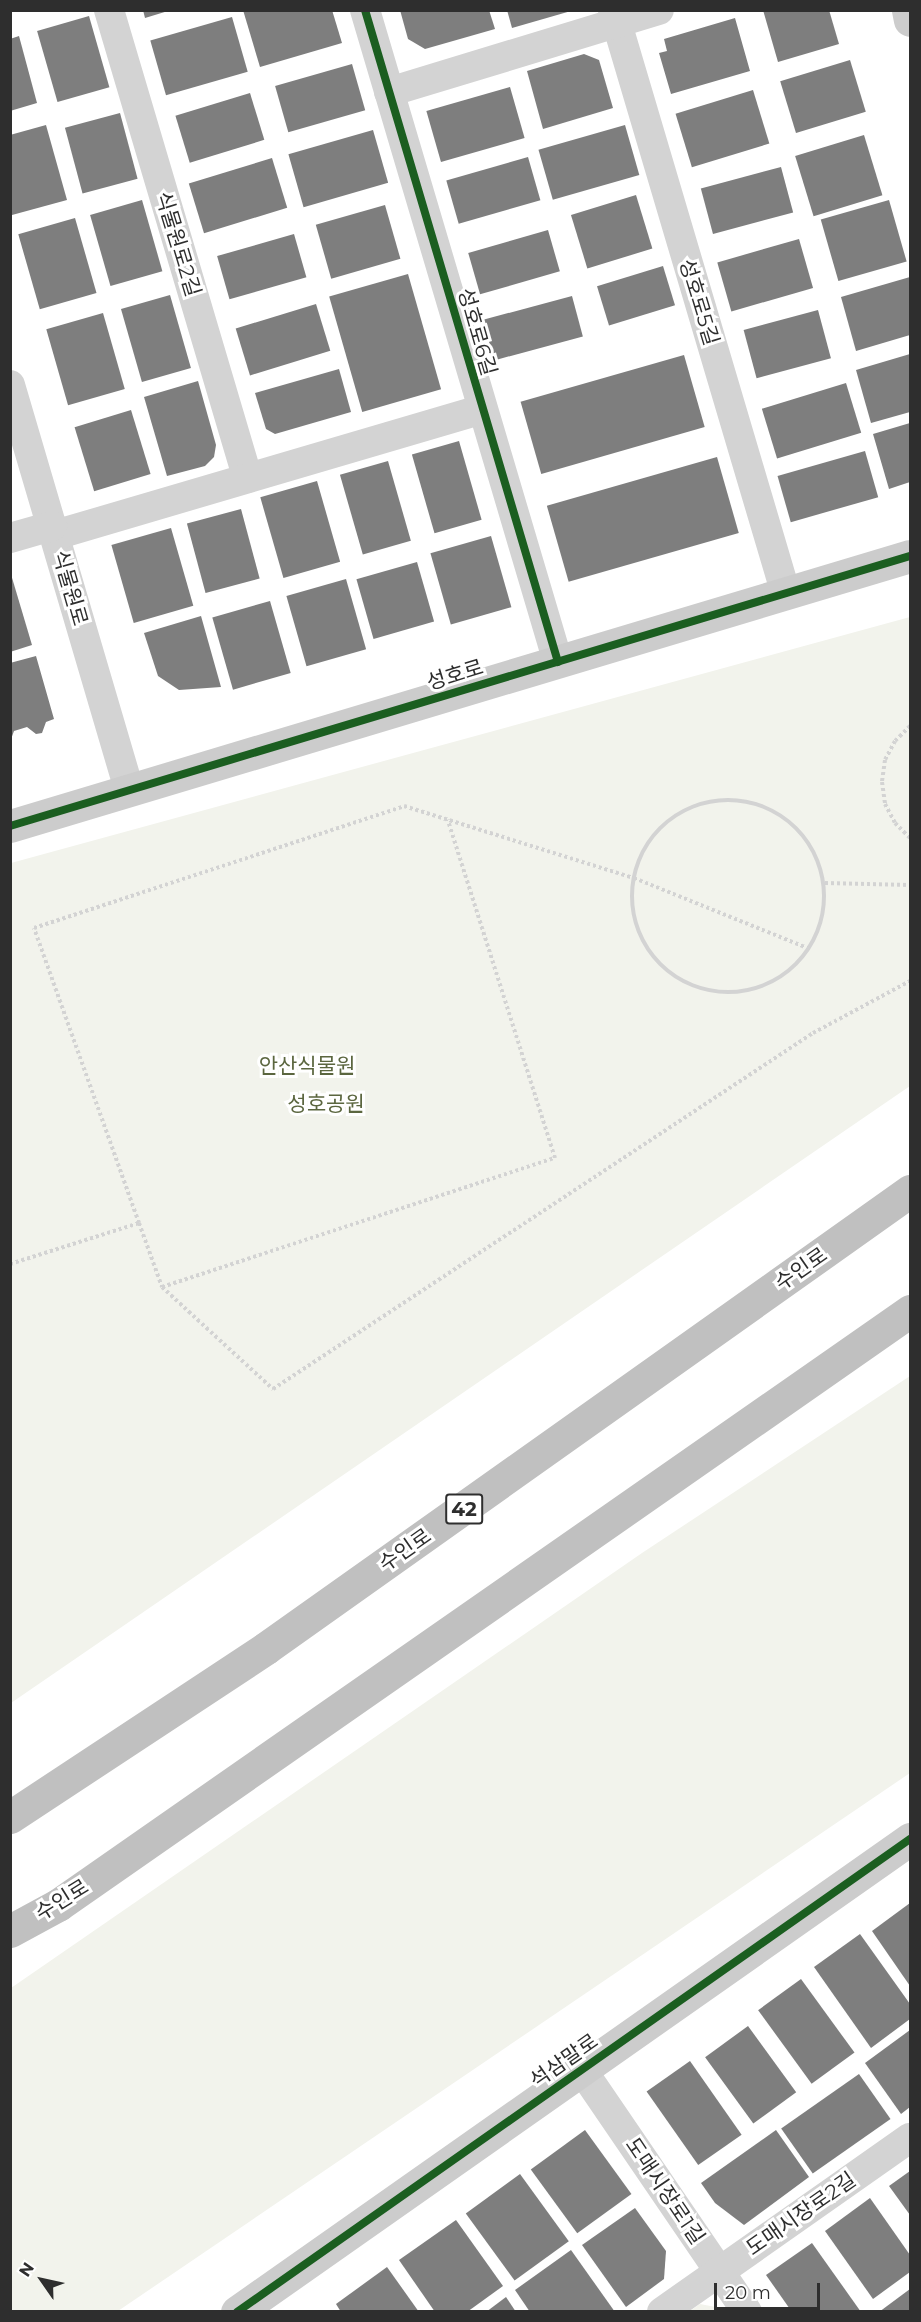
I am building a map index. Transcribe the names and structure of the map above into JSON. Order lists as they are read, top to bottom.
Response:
{
  "streets": {
    "highway": ["수인로", "42"],
    "street": [
      "식물원로2길",
      "성호로5길",
      "성호로6길",
      "식물원로",
      "성호로",
      "석삼말로",
      "도매시장로1길",
      "도매시장로2길"
    ]
  },
  "crossings": [
    ["성호로5길", "성호로"],
    ["성호로6길", "성호로"],
    ["식물원로", "성호로"],
    ["석삼말로", "도매시장로1길"],
    ["도매시장로1길", "도매시장로2길"]
  ],
  "parks": ["안산식물원", "성호공원"],
  "scale_bar": "20 m",
  "north": "top left"
}
